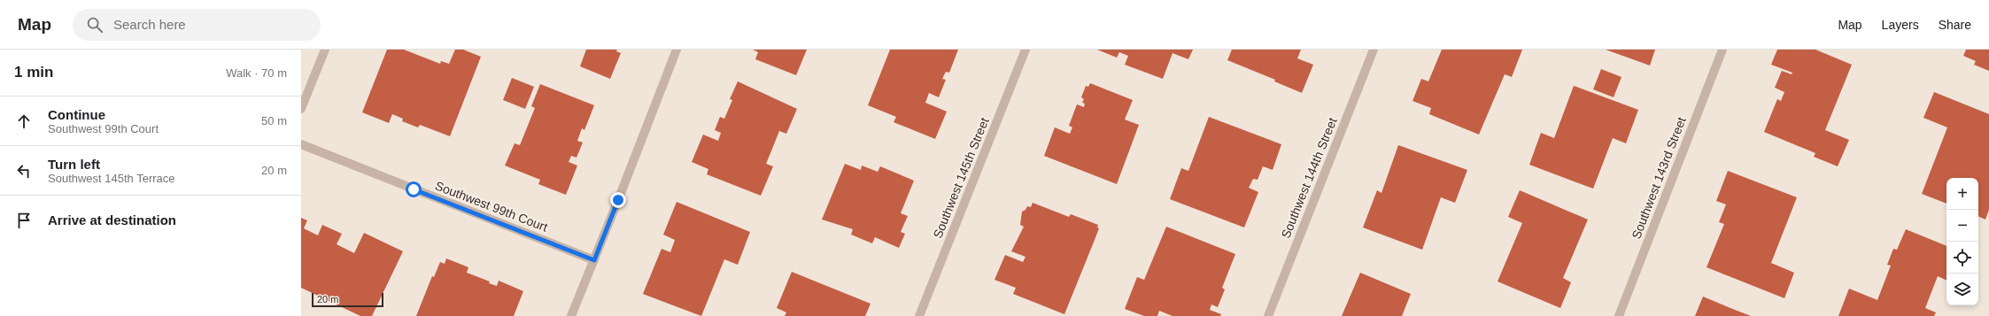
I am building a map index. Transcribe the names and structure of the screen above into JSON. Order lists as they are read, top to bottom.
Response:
{
  "streets": {
    "street": [
      "Southwest 145th Street",
      "Southwest 144th Street",
      "Southwest 143rd Street",
      "Southwest 99th Court"
    ]
  },
  "scale_bar": "20 m",
  "page": {
    "header": "Map",
    "search": "Search here",
    "nav": ["Map", "Layers", "Share"],
    "heading": ["1 min", "Walk · 70 m"],
    "list": [
      ["Continue", "Southwest 99th Court", "50 m"],
      ["Turn left", "Southwest 145th Terrace", "20 m"],
      "Arrive at destination"
    ],
    "map_buttons": ["+", "−"],
    "scale": "20 m"
  }
}
